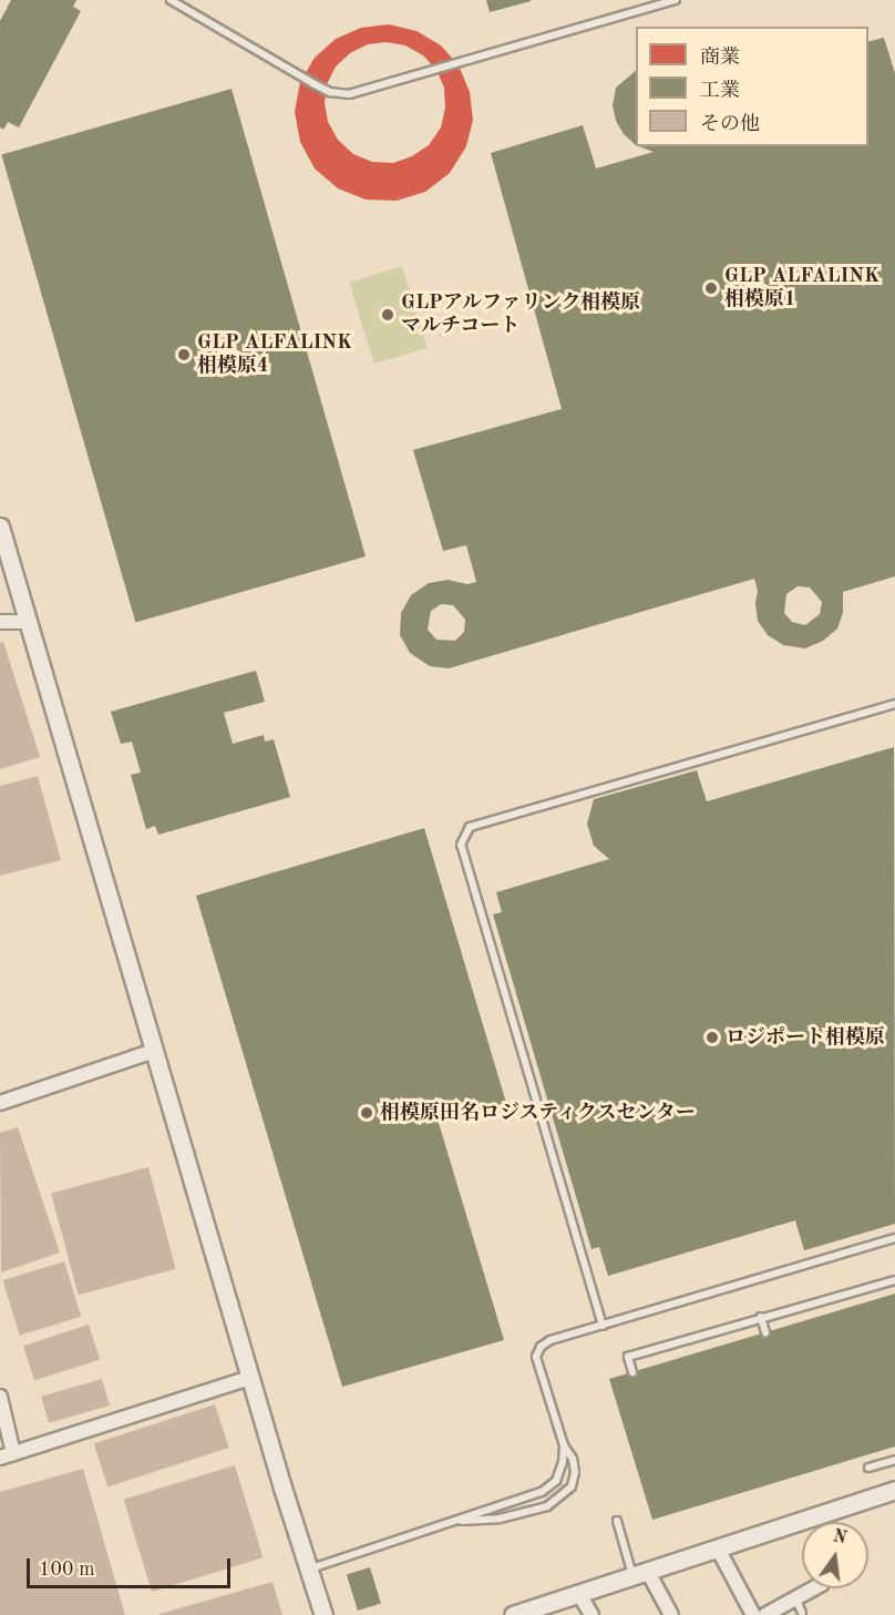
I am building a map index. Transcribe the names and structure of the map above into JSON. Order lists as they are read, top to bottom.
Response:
{
  "places": [
    "GLP ALFALINK 相模原1",
    "GLPアルファリンク相模原 マルチコート",
    "GLP ALFALINK 相模原4",
    "ロジポート相模原",
    "相模原田名ロジスティクスセンター"
  ],
  "legend": ["商業", "工業", "その他"],
  "scale_bar": "100 m",
  "north": "top"
}
